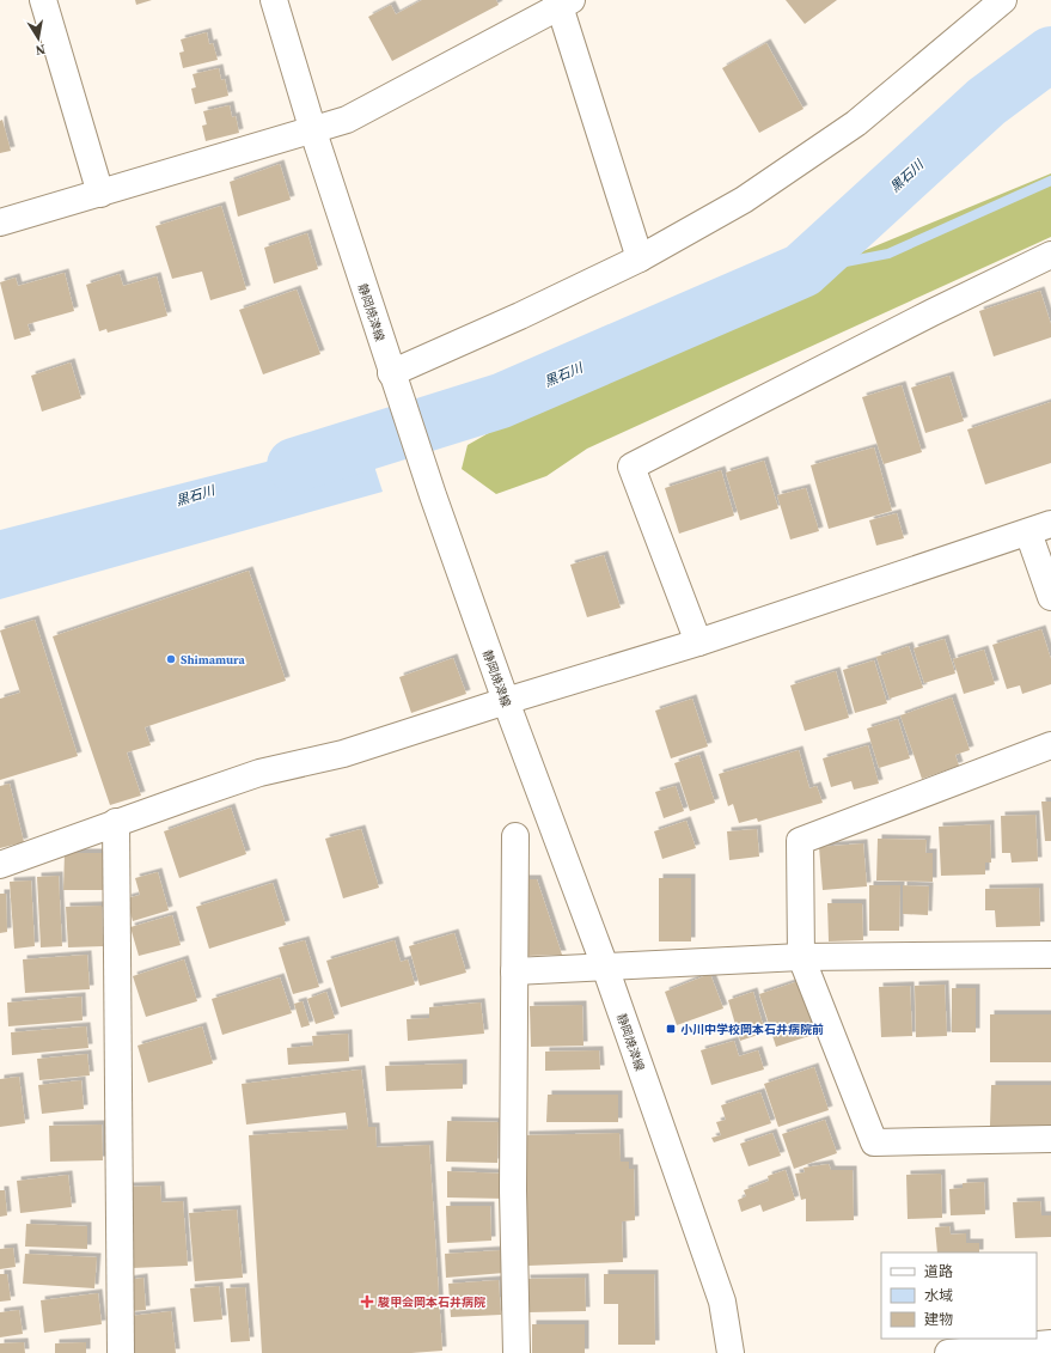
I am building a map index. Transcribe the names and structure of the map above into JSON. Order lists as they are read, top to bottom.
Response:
{
  "streets": {
    "street": ["静岡焼津線"]
  },
  "water": ["黒石川"],
  "places": {
    "other": ["Shimamura"],
    "transit": ["小川中学校岡本石井病院前"],
    "health": ["駿甲会岡本石井病院"]
  },
  "legend": ["道路", "水域", "建物"],
  "north": "bottom"
}
